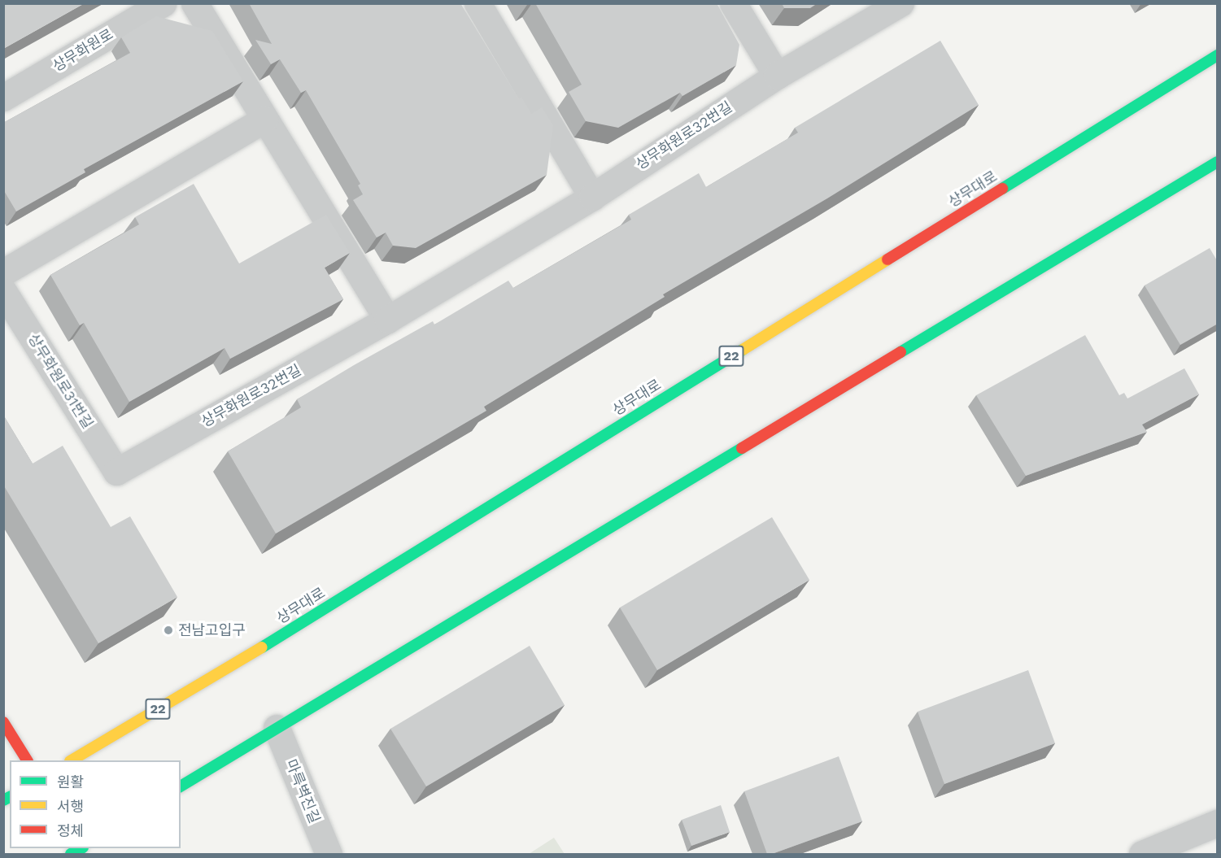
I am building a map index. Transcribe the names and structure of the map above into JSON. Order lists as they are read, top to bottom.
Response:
{
  "streets": {
    "main road": ["상무대로", "22"],
    "street": [
      "상무화원로",
      "상무화원로32번길",
      "상무화원로31번길",
      "마륵벽진길"
    ]
  },
  "crossings": [
    ["상무화원로32번길", "상무화원로31번길"]
  ],
  "places": ["전남고입구"],
  "legend": ["원활", "서행", "정체"]
}
